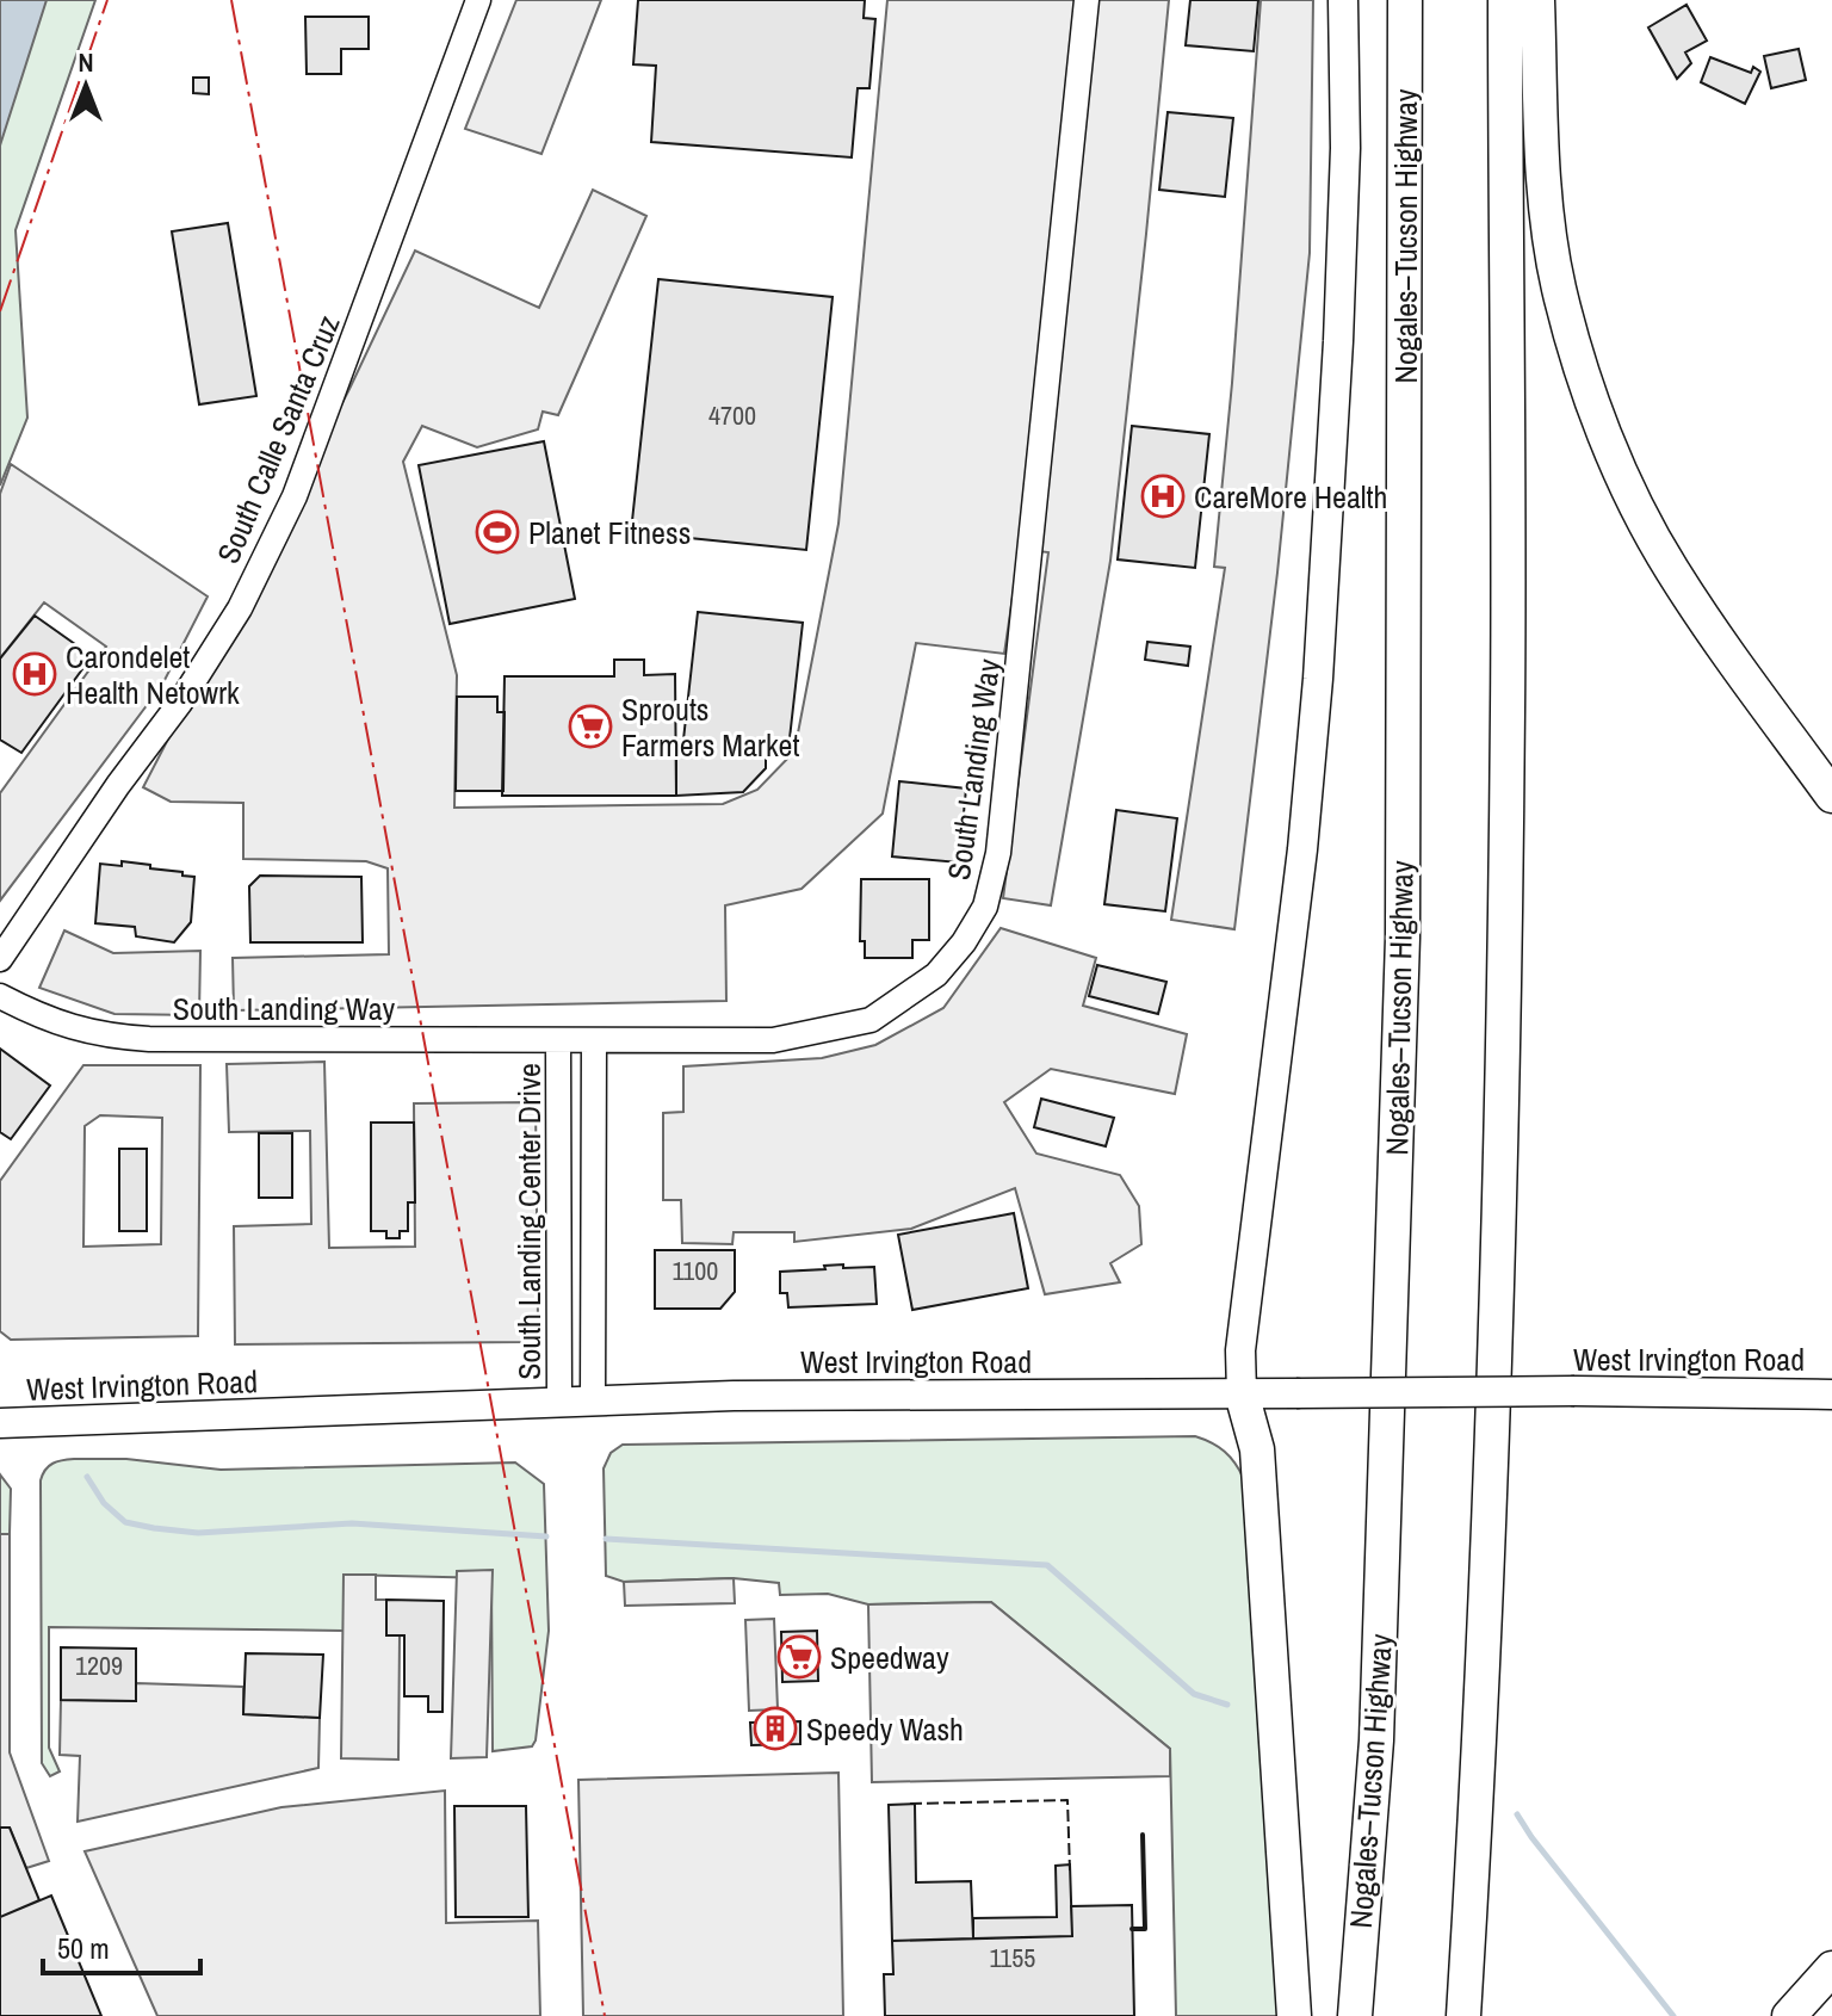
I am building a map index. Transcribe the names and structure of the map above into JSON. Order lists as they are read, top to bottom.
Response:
{
  "streets": {
    "highway": ["Nogales–Tucson Highway"],
    "main road": ["West Irvington Road"],
    "street": ["South Calle Santa Cruz", "South Landing Way", "South Landing Center Drive"]
  },
  "crossings": [
    ["South Landing Way", "South Landing Center Drive"],
    ["South Landing Center Drive", "West Irvington Road"]
  ],
  "places": {
    "hospital": ["CareMore Health", "Carondelet Health Netowrk"],
    "sports": ["Planet Fitness"],
    "supermarket": ["Sprouts Farmers Market", "Speedway"],
    "building": ["Speedy Wash"]
  },
  "house_numbers": [
    "4700",
    "1100",
    "1209",
    "1155"
  ],
  "scale_bar": "50 m",
  "north": "top"
}
